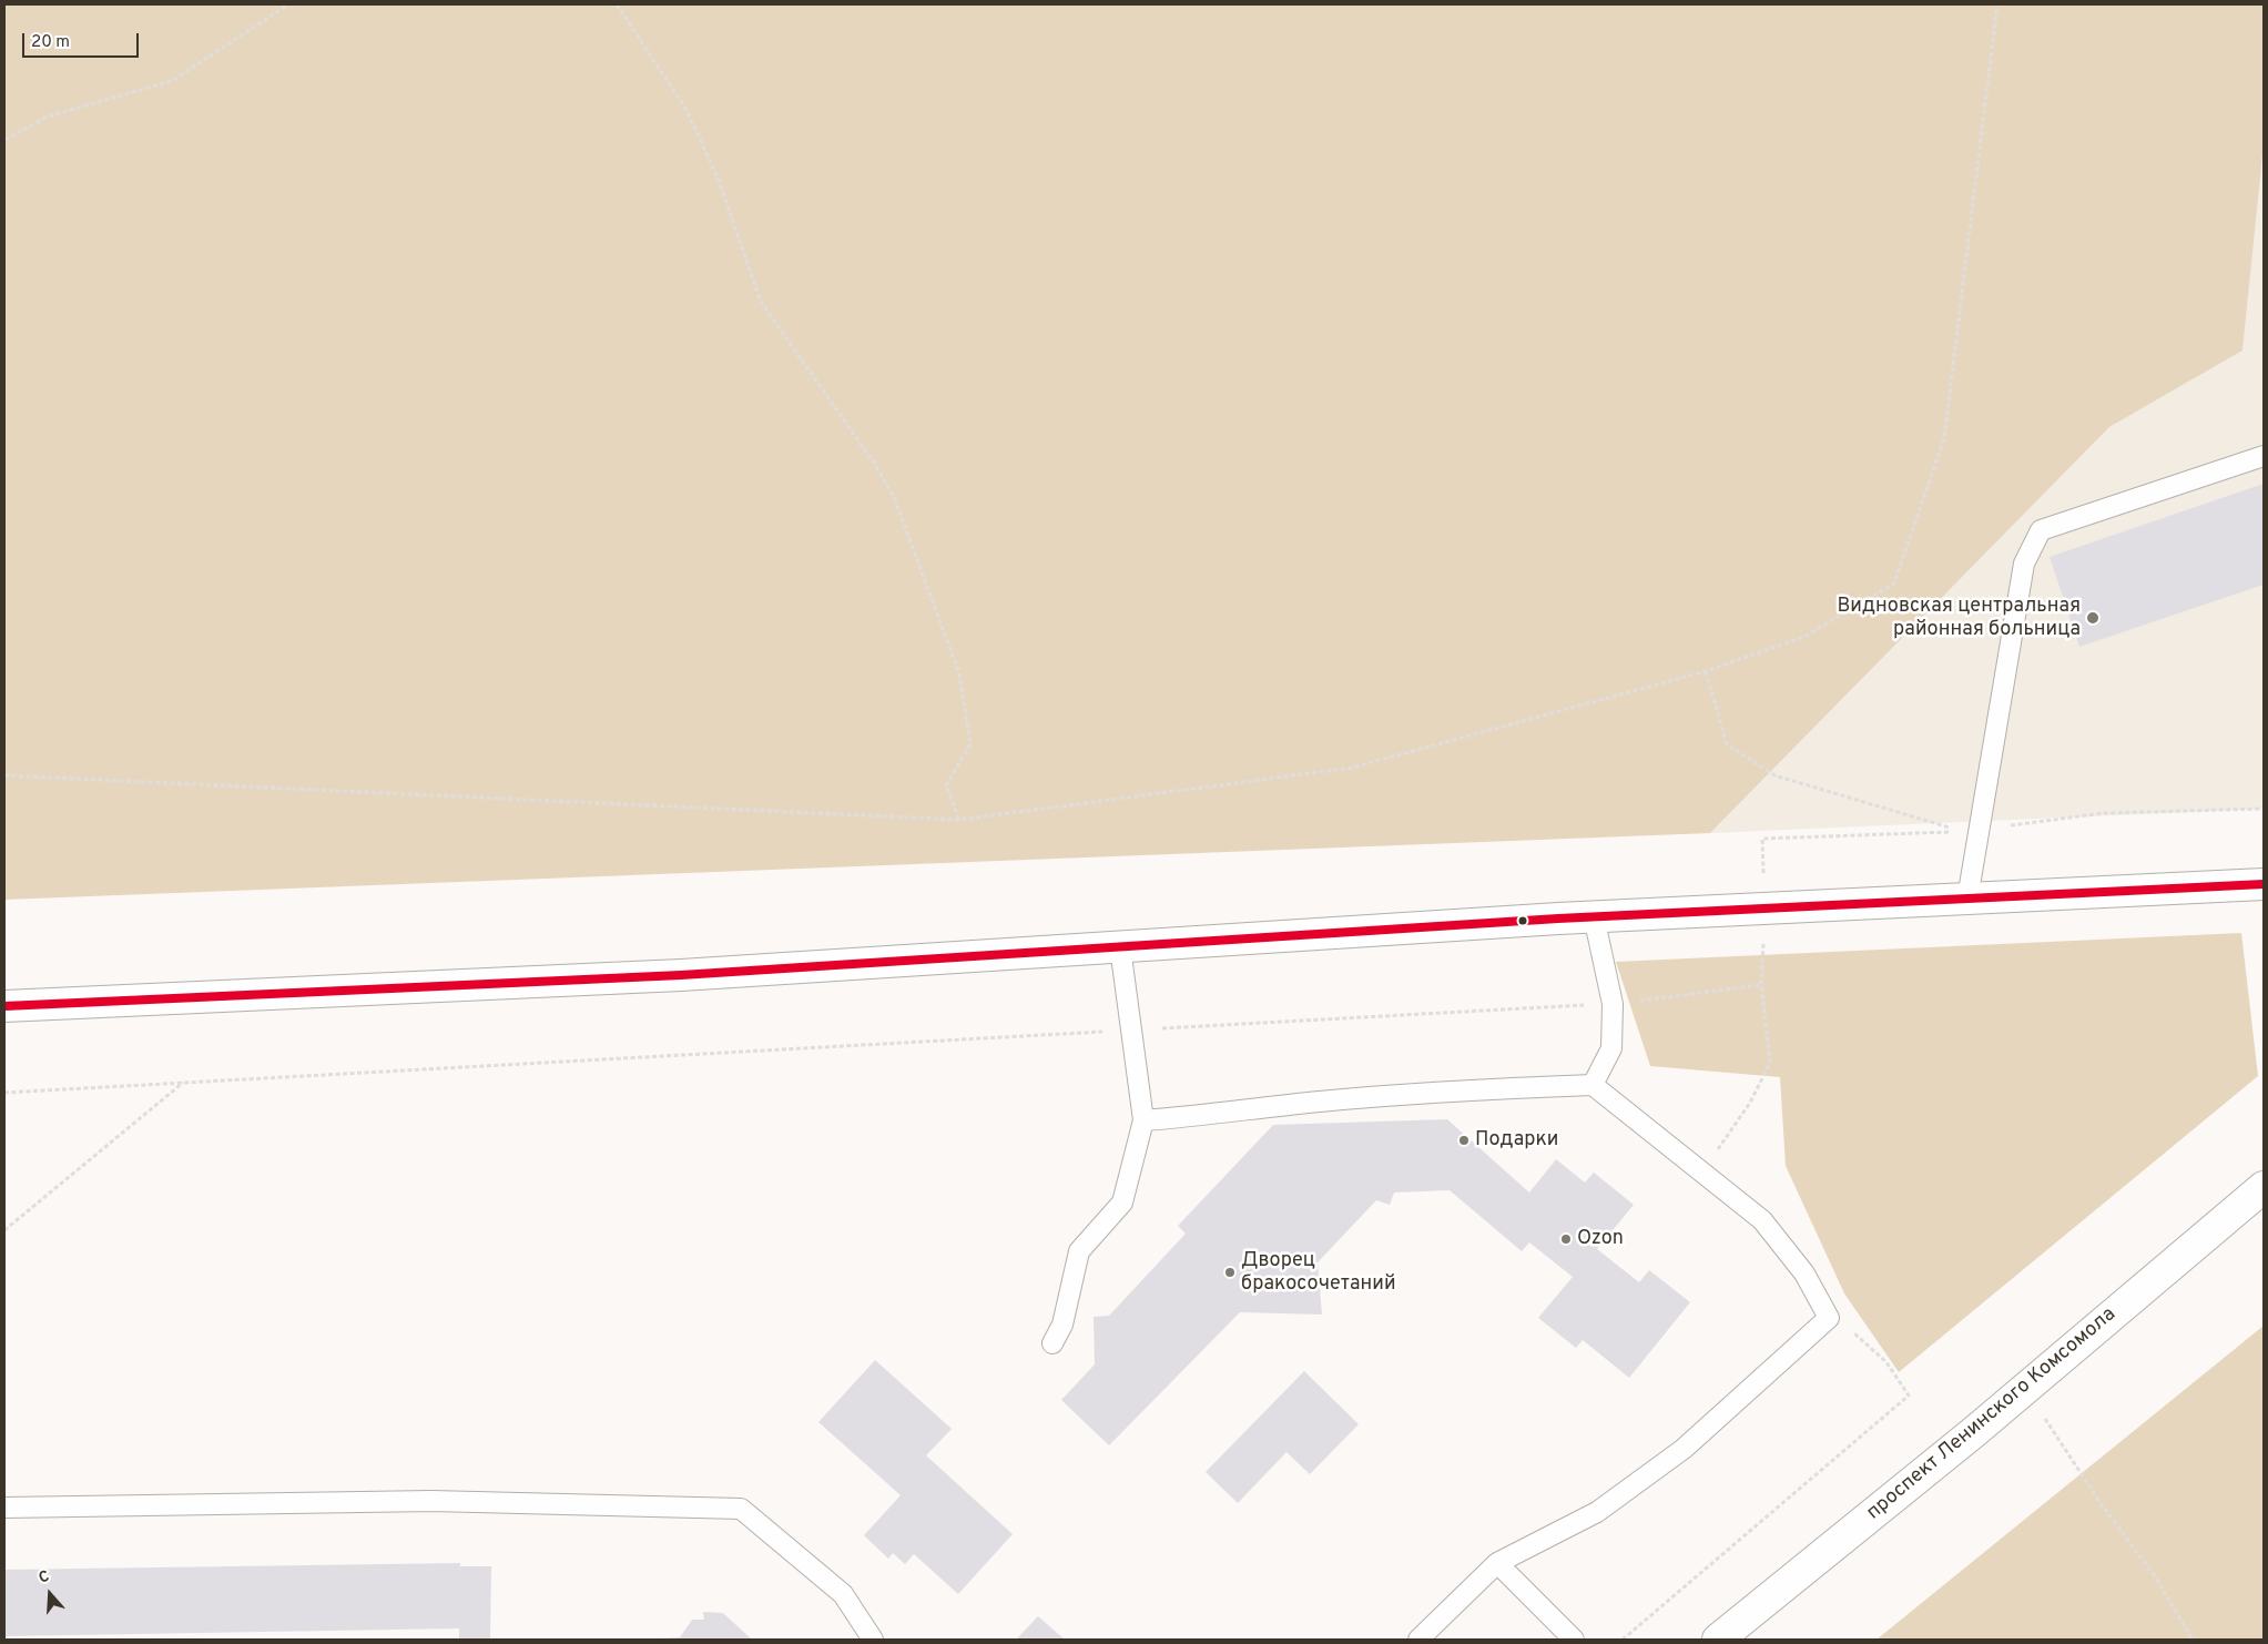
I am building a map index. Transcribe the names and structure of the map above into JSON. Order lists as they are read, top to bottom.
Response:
{
  "streets": {
    "street": ["проспект Ленинского Комсомола"]
  },
  "places": [
    "Видновская центральная районная больница",
    "Подарки",
    "Ozon",
    "Дворец бракосочетаний"
  ],
  "scale_bar": "20 m",
  "north": "top"
}
